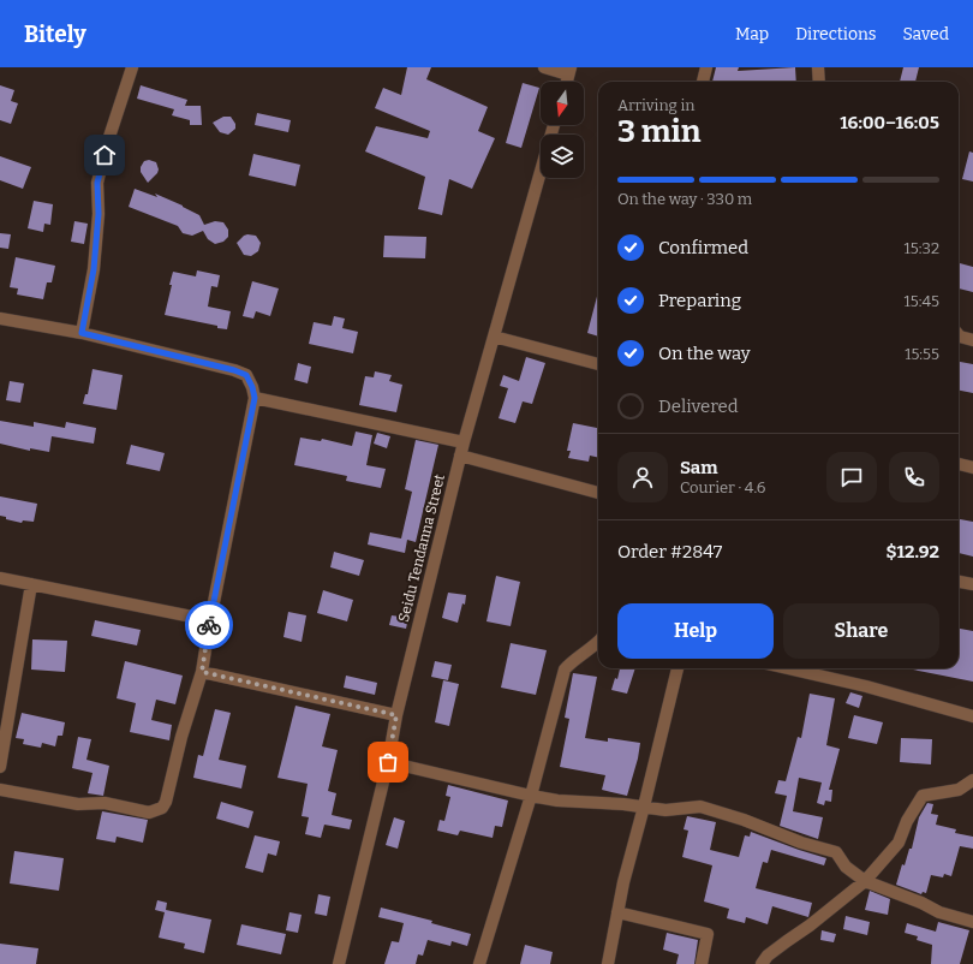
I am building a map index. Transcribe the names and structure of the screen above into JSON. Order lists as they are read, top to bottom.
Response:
{
  "streets": {
    "street": ["Seidu Tendanna Street"]
  },
  "north": "bottom",
  "page": {
    "header": "Bitely",
    "nav": ["Map", "Directions", "Saved"],
    "heading": ["3 min", "Arriving in", "16:00–16:05"],
    "panel": [
      "Sam",
      "Courier · 4.6",
      "Order #2847",
      "$12.92"
    ],
    "bar": "On the way · 330 m",
    "list": [
      ["Confirmed", "15:32"],
      ["Preparing", "15:45"],
      ["On the way", "15:55"],
      "Delivered"
    ],
    "buttons": ["Help", "Share"]
  }
}
